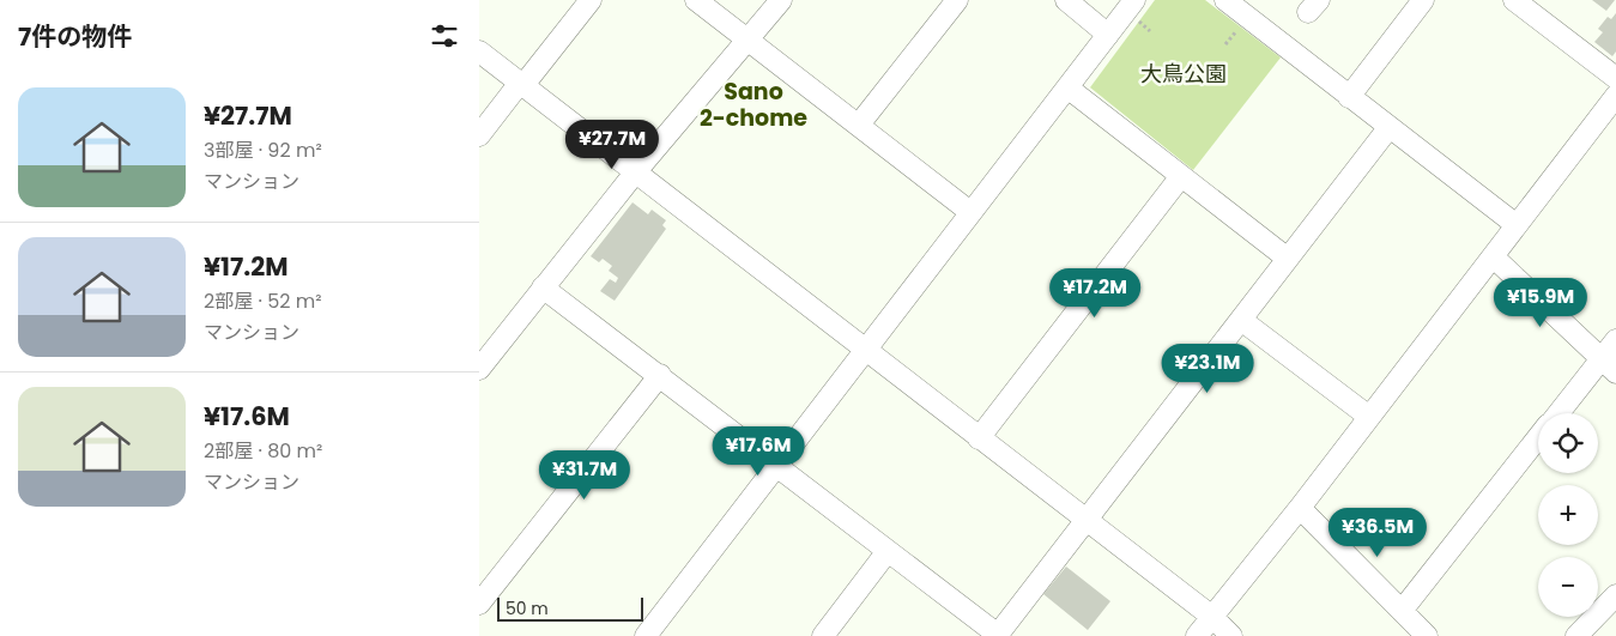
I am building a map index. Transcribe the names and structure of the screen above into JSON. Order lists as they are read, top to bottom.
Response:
{
  "districts": ["Sano 2-chome"],
  "parks": ["大鳥公園"],
  "scale_bar": "50 m",
  "page": {
    "heading": "7件の物件",
    "list": [
      {
        "name": "¥27.7M",
        "note": "3部屋 · 92 m² · マンション"
      },
      {
        "name": "¥17.2M",
        "note": "2部屋 · 52 m² · マンション"
      },
      {
        "name": "¥17.6M",
        "note": "2部屋 · 80 m² · マンション"
      }
    ],
    "price": [
      "¥27.7M",
      "¥17.2M",
      "¥15.9M",
      "¥23.1M",
      "¥17.6M",
      "¥31.7M",
      "¥36.5M"
    ],
    "map_buttons": ["+", "−"],
    "scale": "50 m"
  }
}
